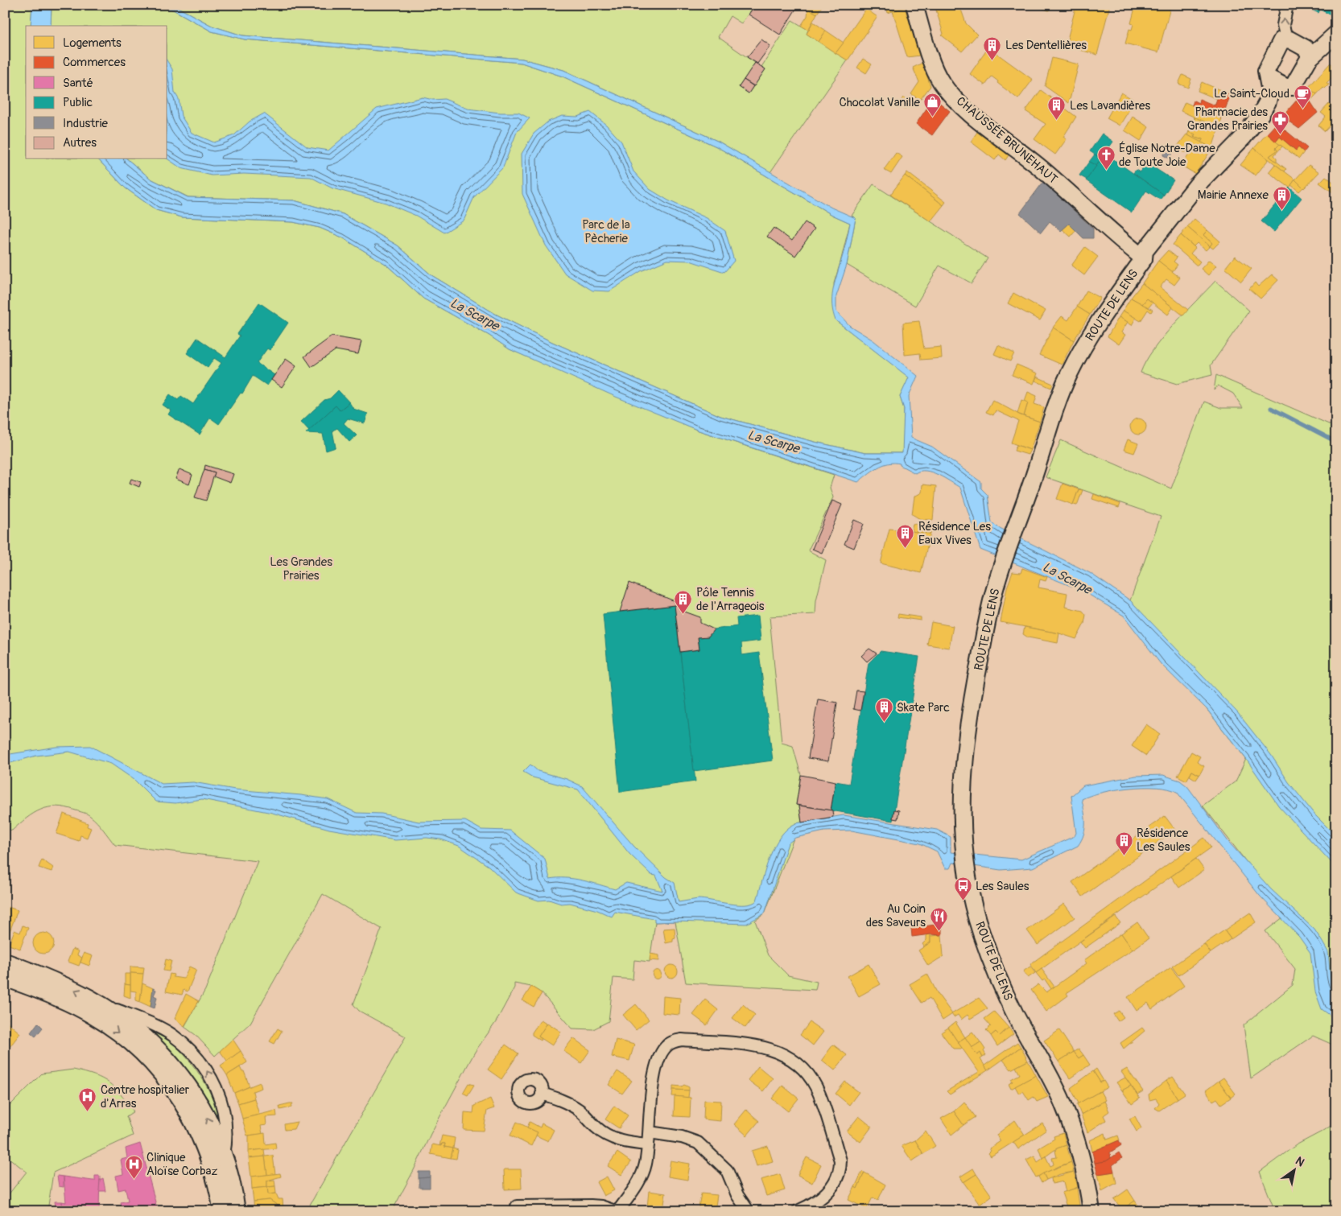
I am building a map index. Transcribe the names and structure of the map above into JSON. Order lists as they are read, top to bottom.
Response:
{
  "streets": {
    "main road": ["CHAUSSÉE BRUNEHAUT", "ROUTE DE LENS"]
  },
  "crossings": [
    ["CHAUSSÉE BRUNEHAUT", "ROUTE DE LENS"]
  ],
  "water": ["La Scarpe"],
  "parks": ["Parc de la Pècherie", "Les Grandes Prairies"],
  "places": {
    "building": [
      "Les Dentellières",
      "Les Lavandières",
      "Mairie Annexe",
      "Résidence Les Eaux Vives",
      "Pôle Tennis de l'Arrageois",
      "Skate Parc",
      "Résidence Les Saules"
    ],
    "cafe": ["Le Saint-Cloud"],
    "shop": ["Chocolat Vanille"],
    "pharmacy": ["Pharmacie des Grandes Prairies"],
    "church": ["Église Notre-Dame de Toute Joie"],
    "bus stop": ["Les Saules"],
    "restaurant": ["Au Coin des Saveurs"],
    "hospital": ["Centre hospitalier d'Arras", "Clinique Aloïse Corbaz"]
  },
  "legend": [
    "Logements",
    "Commerces",
    "Santé",
    "Public",
    "Industrie",
    "Autres"
  ],
  "north": "top right"
}
